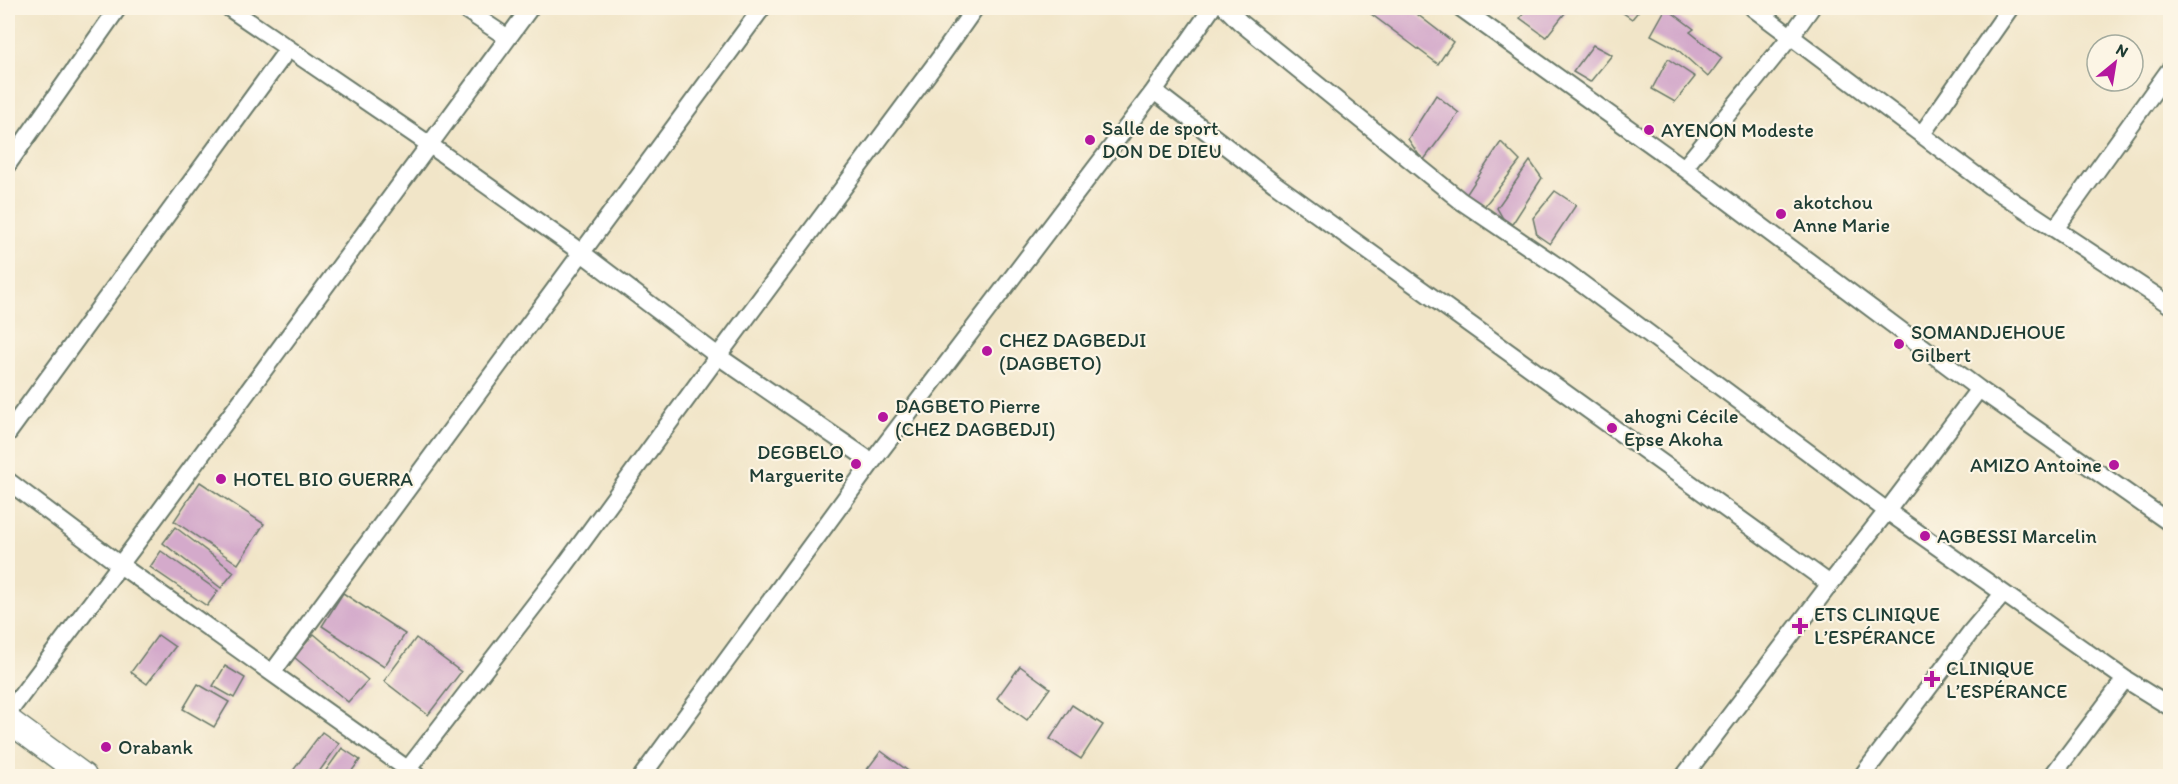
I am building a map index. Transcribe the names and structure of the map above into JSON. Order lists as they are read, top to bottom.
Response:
{
  "places": {
    "other": [
      "AYENON Modeste",
      "Salle de sport DON DE DIEU",
      "akotchou Anne Marie",
      "SOMANDJEHOUE Gilbert",
      "CHEZ DAGBEDJI (DAGBETO)",
      "DAGBETO Pierre (CHEZ DAGBEDJI)",
      "ahogni Cécile Epse Akoha",
      "DEGBELO Marguerite",
      "AMIZO Antoine",
      "HOTEL BIO GUERRA",
      "AGBESSI Marcelin",
      "Orabank"
    ],
    "health": ["ETS CLINIQUE L’ESPÉRANCE", "CLINIQUE L’ESPÉRANCE"]
  },
  "north": "top right"
}
